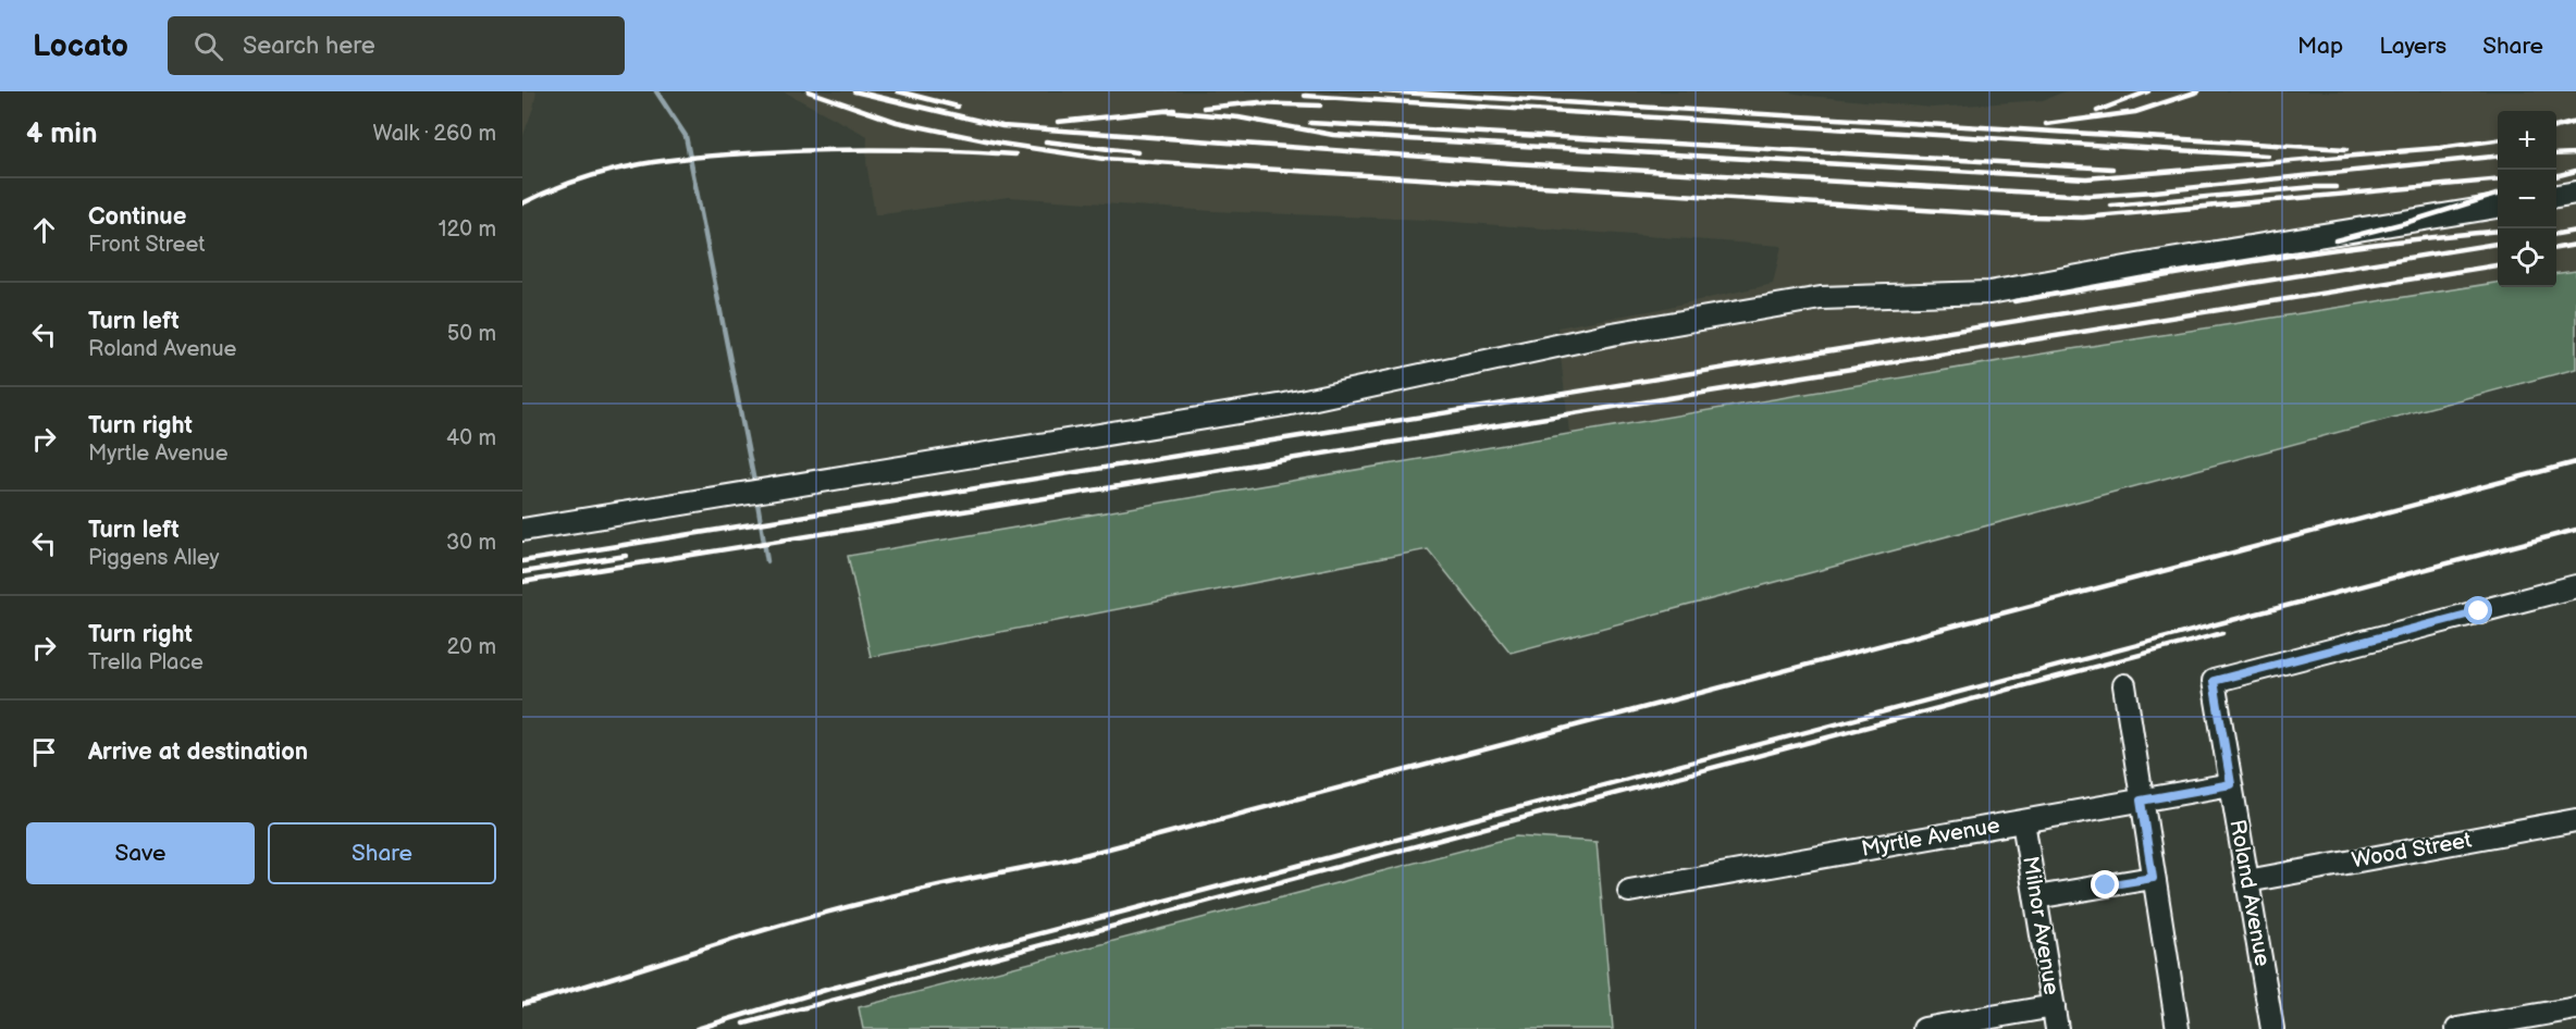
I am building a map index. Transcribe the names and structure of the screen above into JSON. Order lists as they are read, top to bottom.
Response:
{
  "streets": {
    "street": [
      "Myrtle Avenue",
      "Wood Street",
      "Roland Avenue",
      "Milnor Avenue"
    ]
  },
  "crossings": [
    ["Myrtle Avenue", "Roland Avenue"],
    ["Myrtle Avenue", "Milnor Avenue"],
    ["Wood Street", "Roland Avenue"]
  ],
  "page": {
    "header": "Locato",
    "search": "Search here",
    "nav": ["Map", "Layers", "Share"],
    "heading": ["4 min", "Walk · 260 m"],
    "map_buttons": ["+", "−"],
    "list": [
      ["Continue", "Front Street", "120 m"],
      ["Turn left", "Roland Avenue", "50 m"],
      ["Turn right", "Myrtle Avenue", "40 m"],
      ["Turn left", "Piggens Alley", "30 m"],
      ["Turn right", "Trella Place", "20 m"],
      "Arrive at destination"
    ],
    "buttons": ["Save", "Share"]
  }
}
